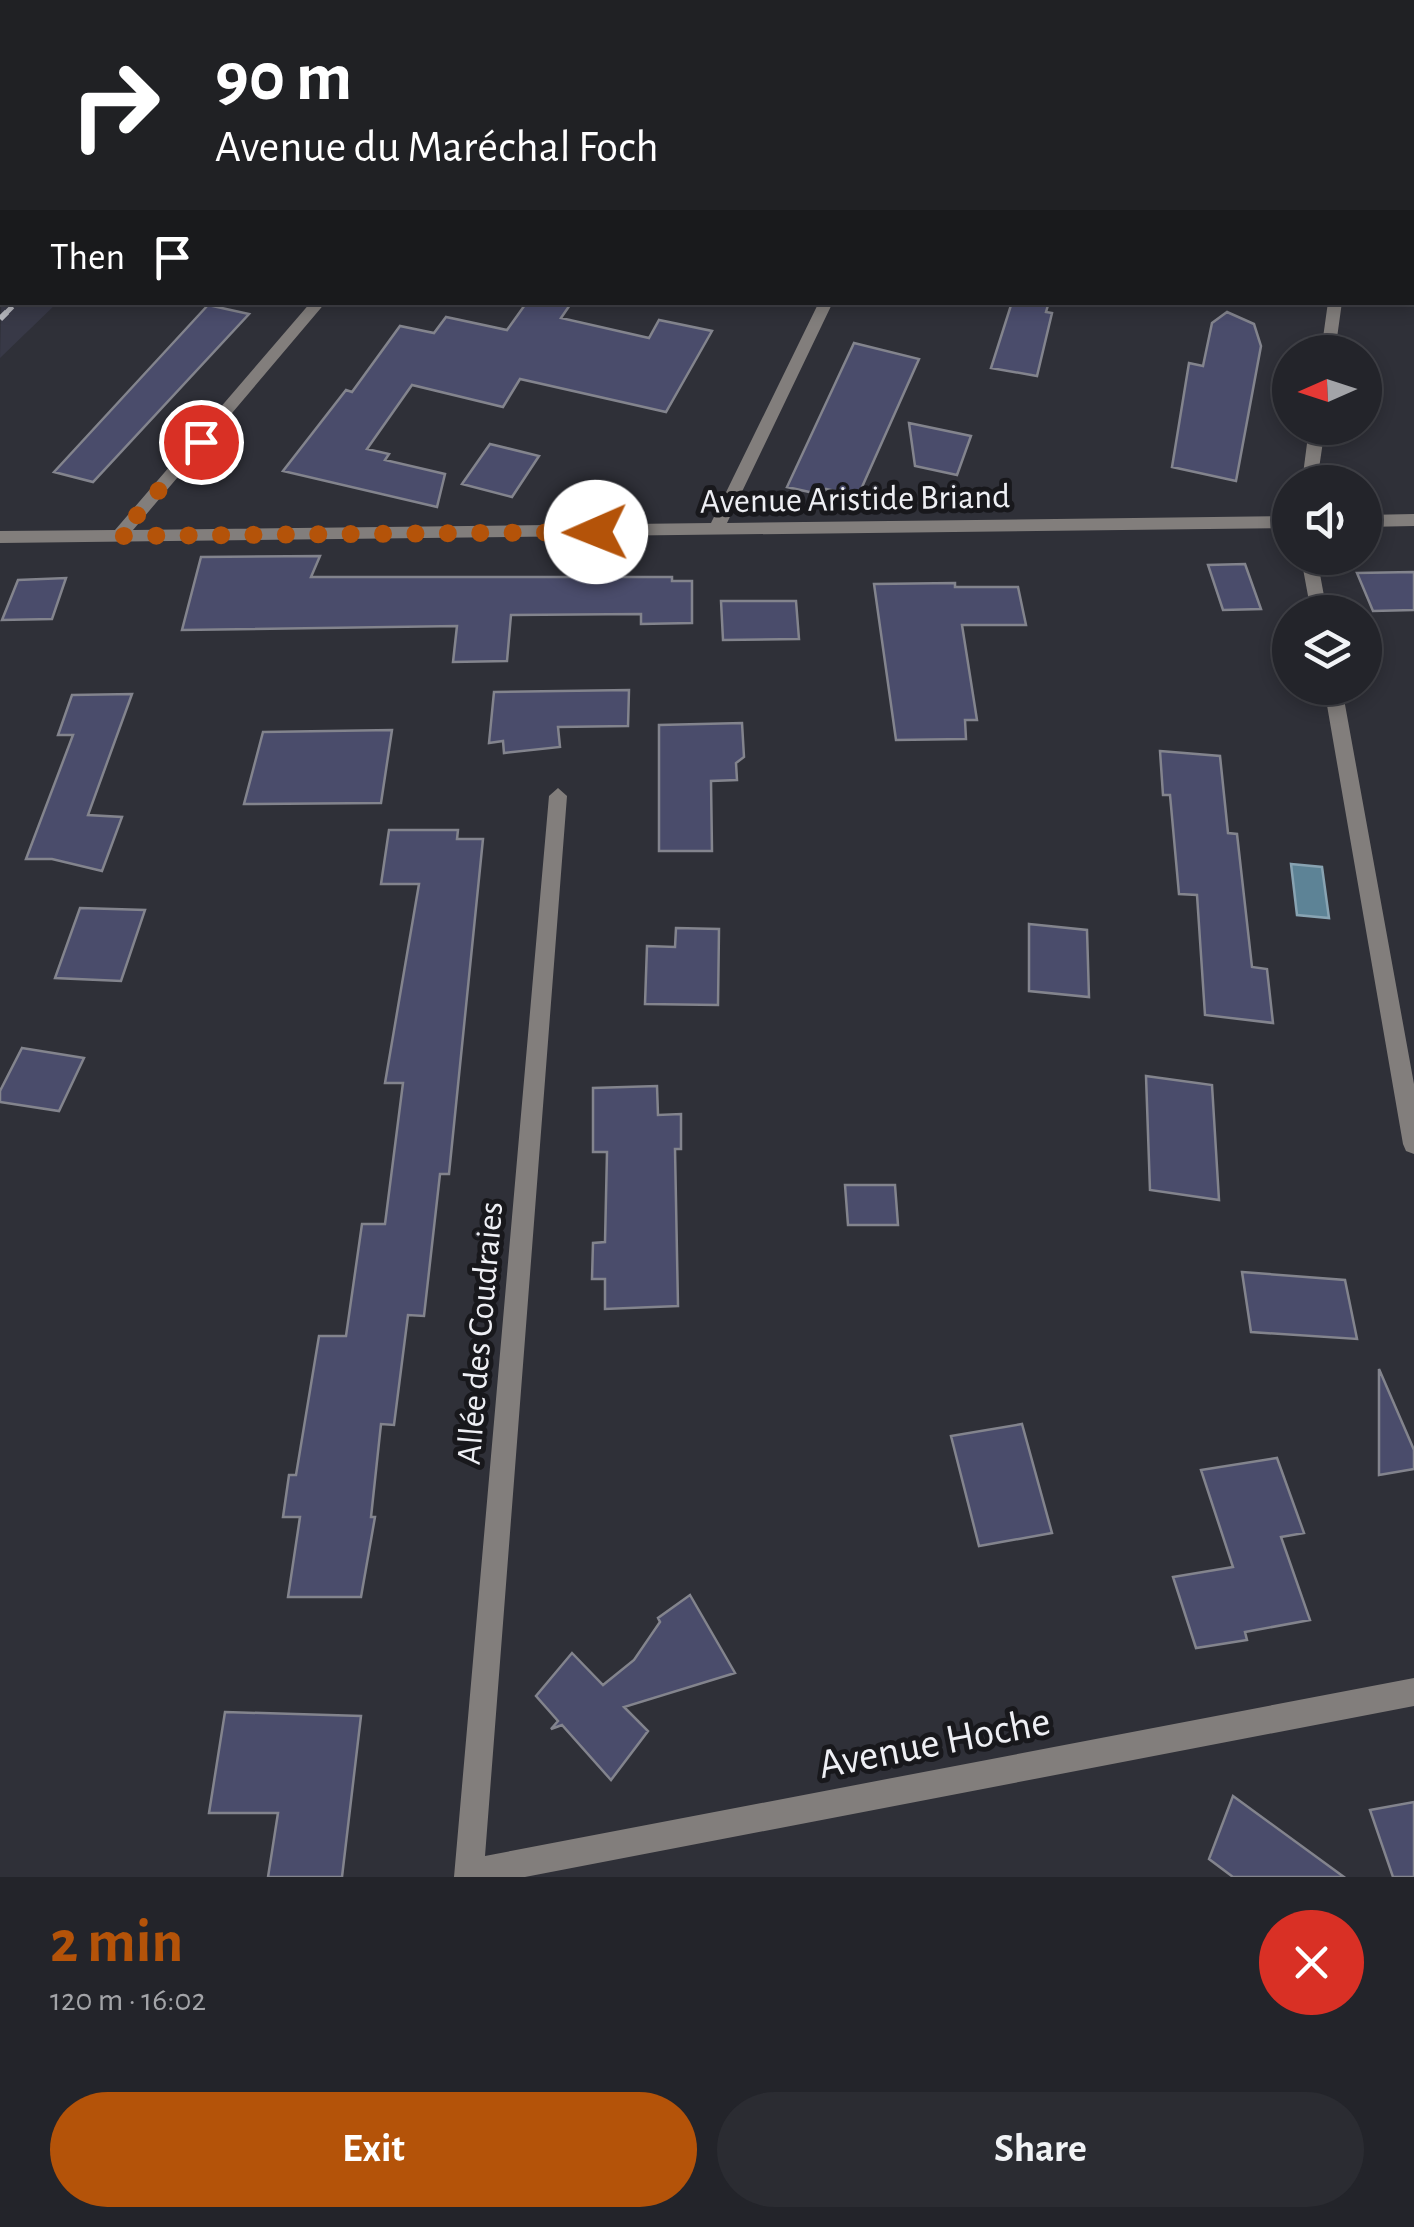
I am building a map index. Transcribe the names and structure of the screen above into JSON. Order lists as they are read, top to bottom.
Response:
{
  "streets": {
    "street": ["Avenue Aristide Briand", "Allée des Coudraies", "Avenue Hoche"]
  },
  "crossings": [
    ["Allée des Coudraies", "Avenue Hoche"]
  ],
  "north": "left",
  "page": {
    "turn": ["90 m", "Avenue du Maréchal Foch"],
    "then": "Then",
    "heading": ["2 min", "120 m · 16:02"],
    "buttons": ["Exit", "Share"]
  }
}
